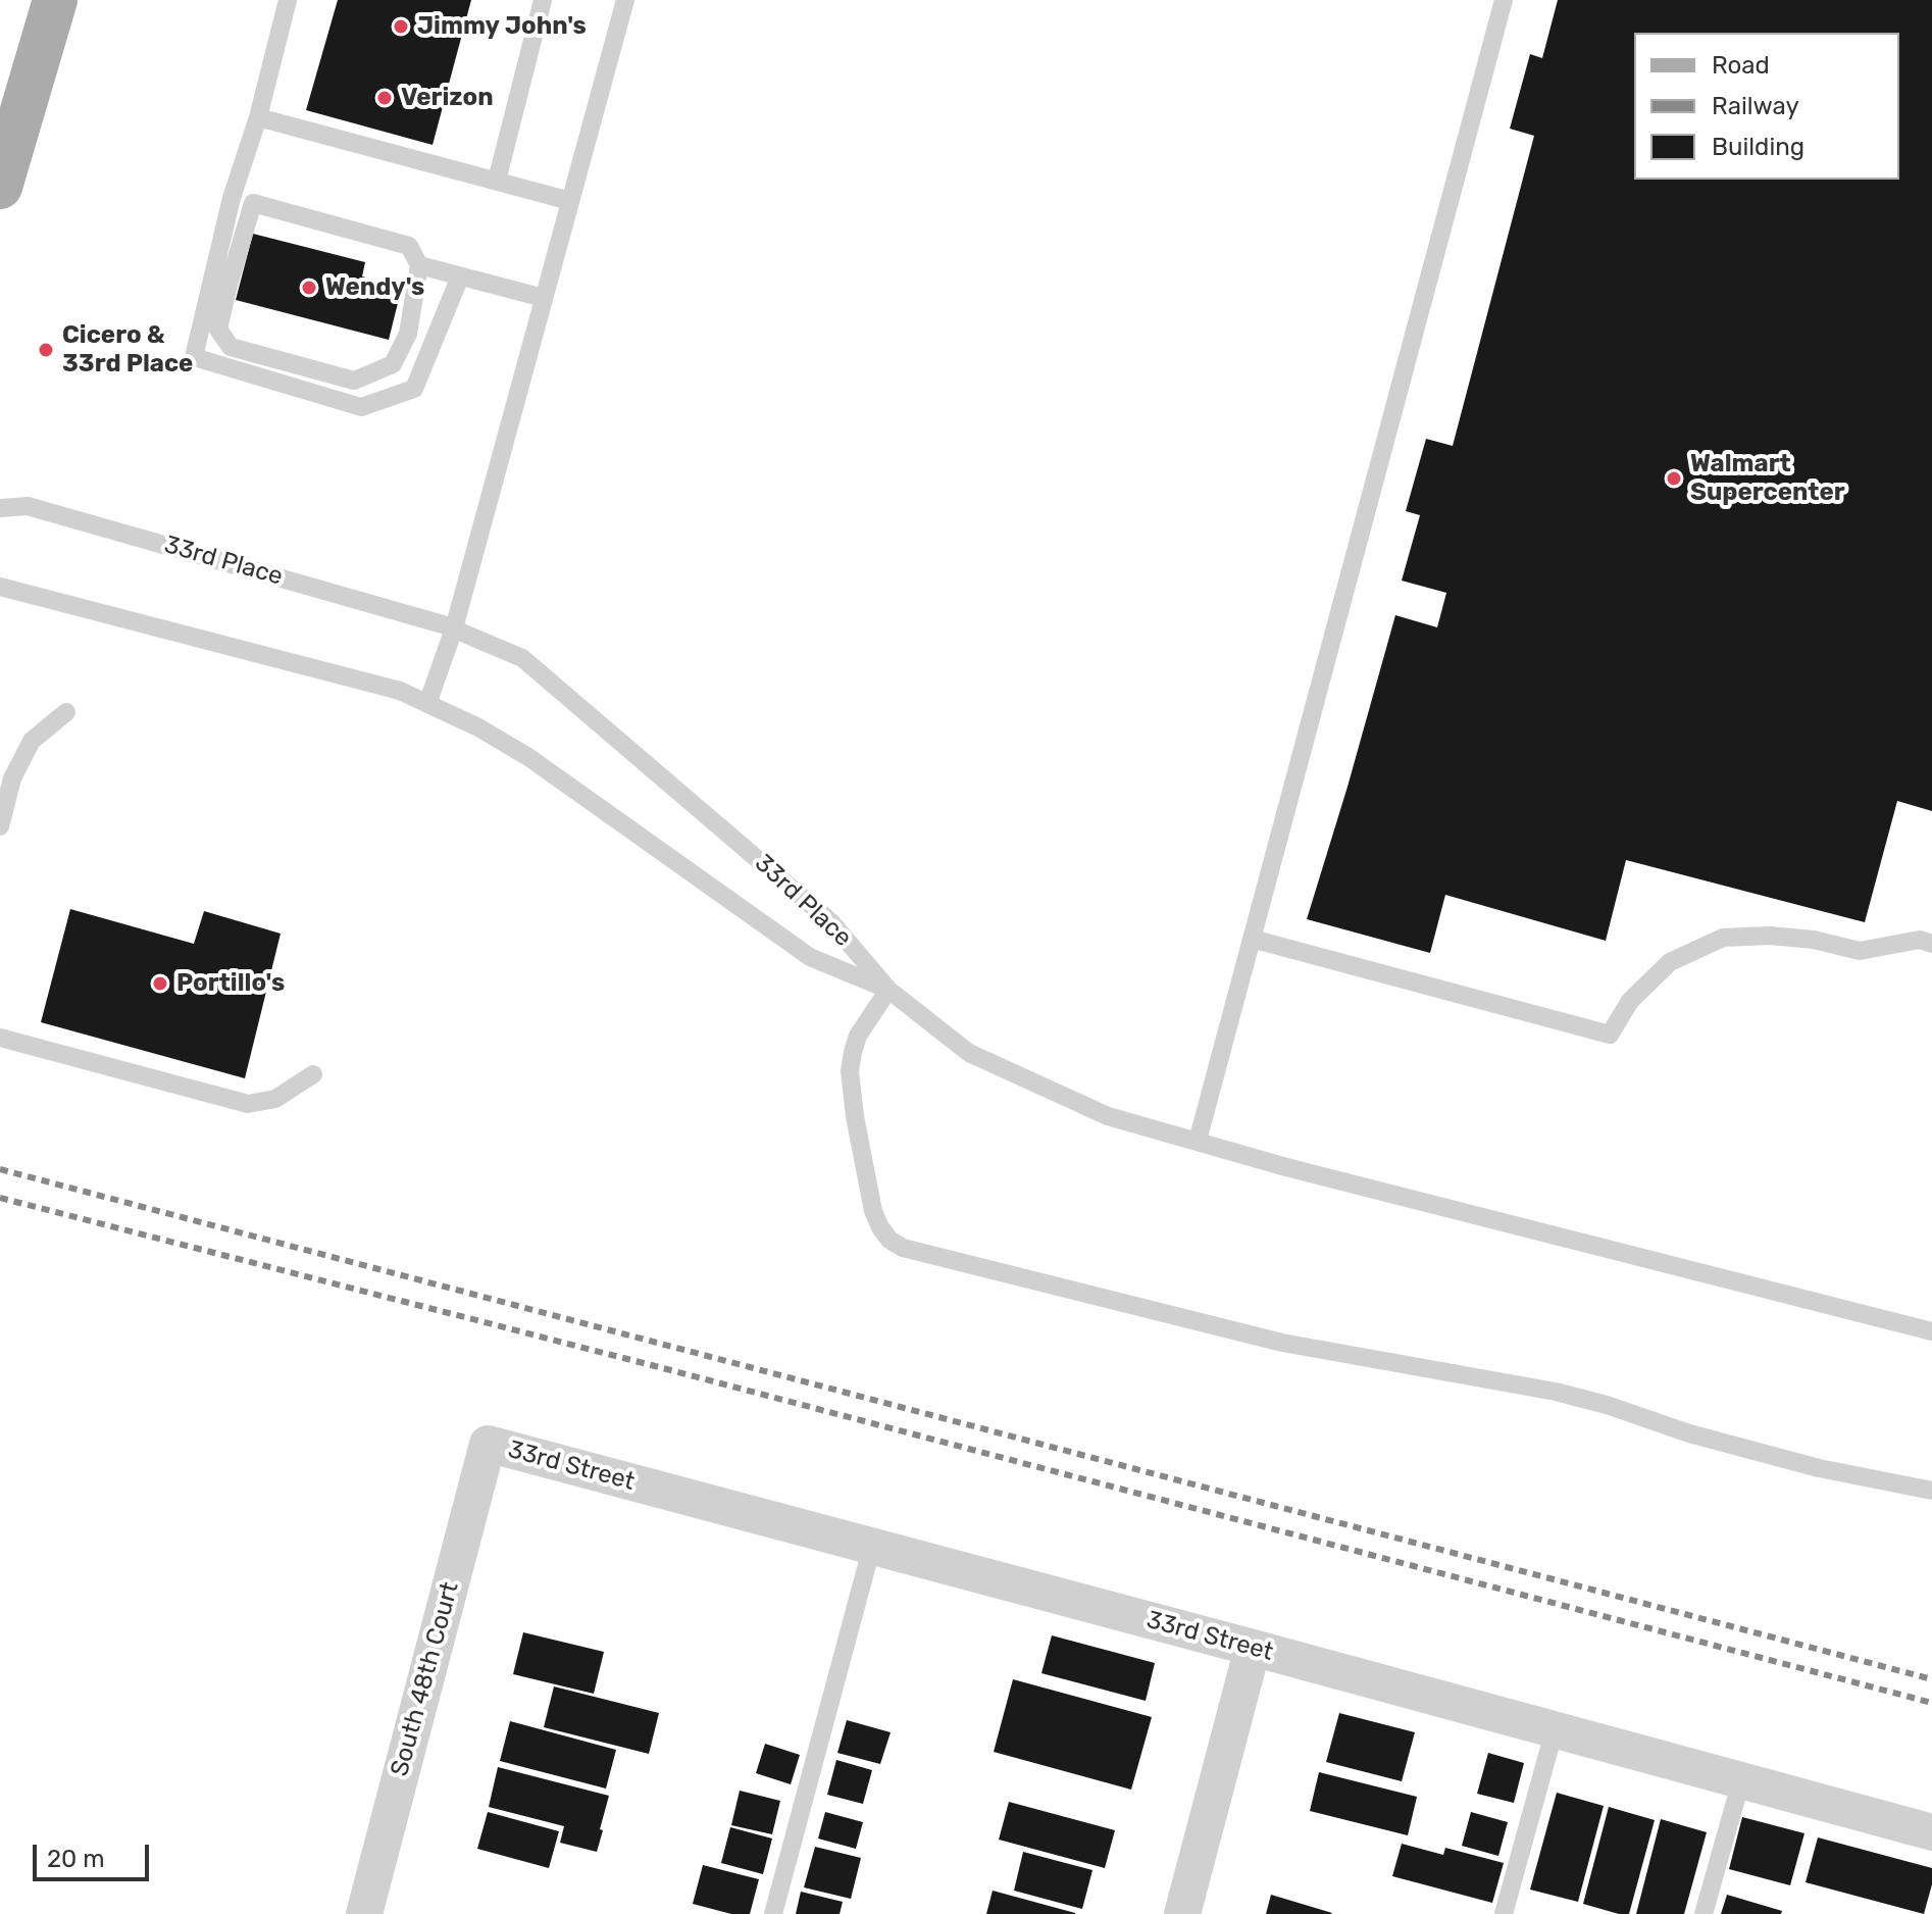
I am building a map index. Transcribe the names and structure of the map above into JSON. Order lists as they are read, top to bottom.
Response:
{
  "streets": {
    "street": ["33rd Street", "South 48th Court"],
    "lane": ["33rd Place"]
  },
  "crossings": [
    ["33rd Street", "South 48th Court"]
  ],
  "places": [
    "Jimmy John's",
    "Verizon",
    "Wendy's",
    "Cicero & 33rd Place",
    "Walmart Supercenter",
    "Portillo's"
  ],
  "legend": ["Road", "Railway", "Building"],
  "scale_bar": "20 m"
}
